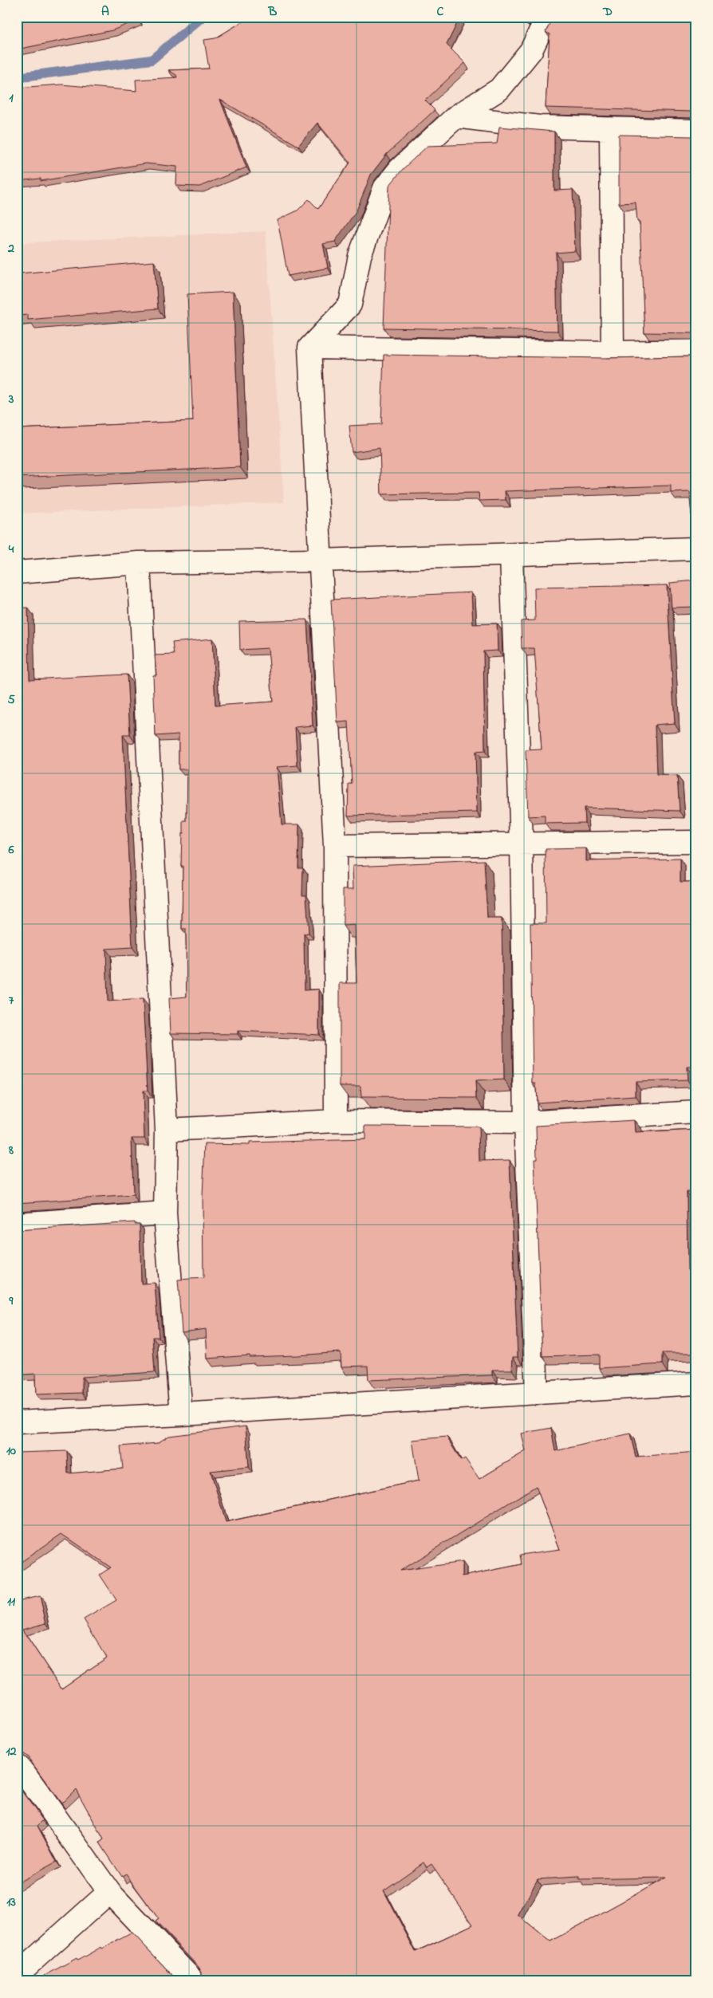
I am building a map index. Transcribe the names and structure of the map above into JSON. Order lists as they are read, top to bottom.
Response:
{
  "grid": {
    "columns": [
      "A",
      "B",
      "C",
      "D"
    ],
    "rows": [
      "1",
      "2",
      "3",
      "4",
      "5",
      "6",
      "7",
      "8",
      "9",
      "10",
      "11",
      "12",
      "13"
    ]
  }
}
